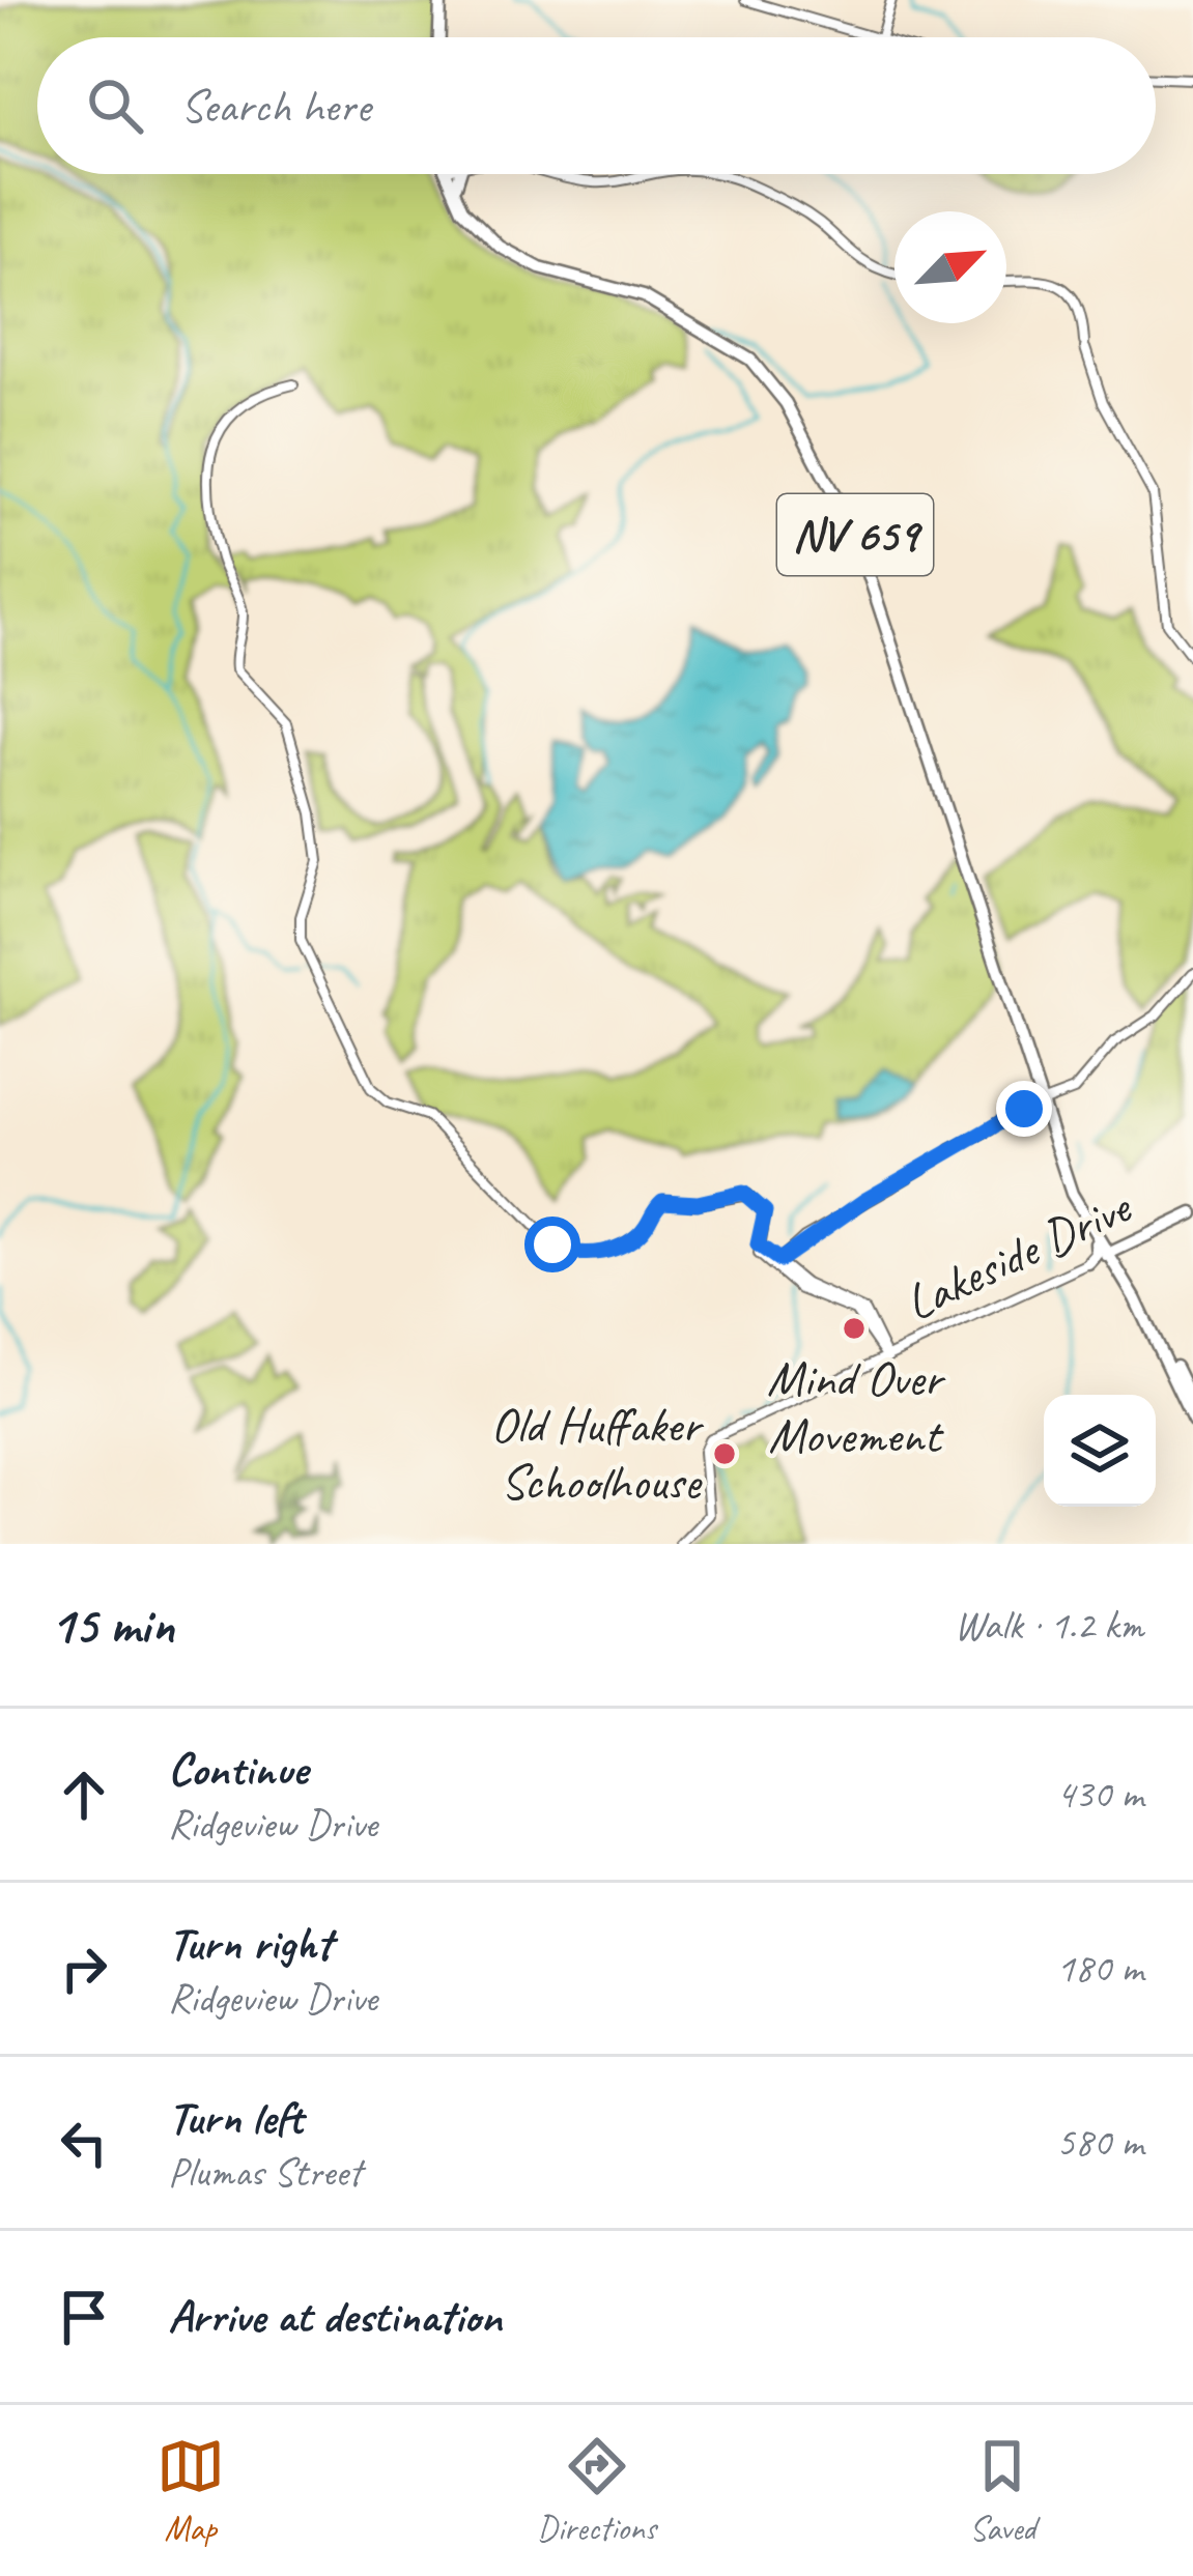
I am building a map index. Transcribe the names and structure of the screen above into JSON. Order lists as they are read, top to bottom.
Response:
{
  "streets": {
    "main road": ["NV 659", "Lakeside Drive"]
  },
  "crossings": [
    ["NV 659", "Lakeside Drive"]
  ],
  "places": ["Mind Over Movement", "Old Huffaker Schoolhouse"],
  "north": "top right",
  "page": {
    "search": "Search here",
    "heading": ["15 min", "Walk · 1.2 km"],
    "list": [
      ["Continue", "Ridgeview Drive", "430 m"],
      ["Turn right", "Ridgeview Drive", "180 m"],
      ["Turn left", "Plumas Street", "580 m"],
      "Arrive at destination"
    ],
    "nav": ["Map", "Directions", "Saved"]
  }
}
